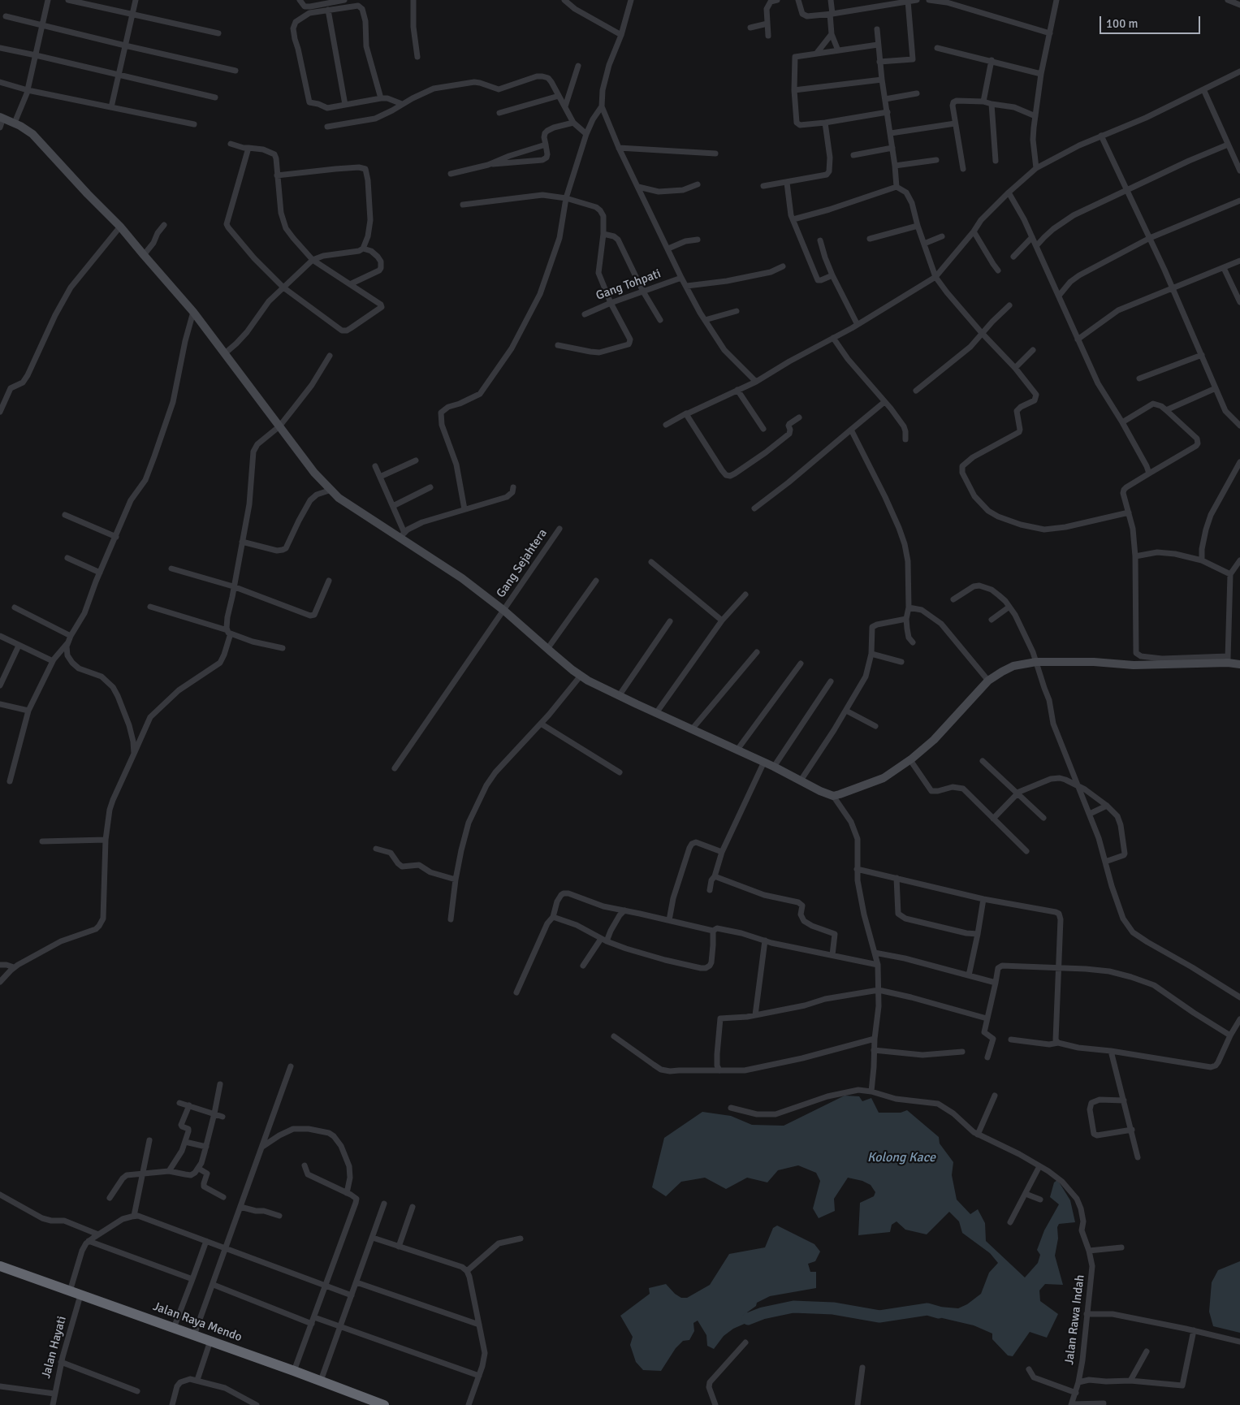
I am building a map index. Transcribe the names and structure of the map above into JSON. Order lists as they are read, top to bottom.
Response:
{
  "streets": {
    "highway": ["Jalan Raya Mendo"],
    "street": [
      "Gang Tohpati",
      "Gang Sejahtera",
      "Jalan Rawa Indah",
      "Jalan Hayati"
    ]
  },
  "crossings": [
    ["Jalan Raya Mendo", "Jalan Hayati"]
  ],
  "water": ["Kolong Kace"],
  "scale_bar": "100 m"
}
